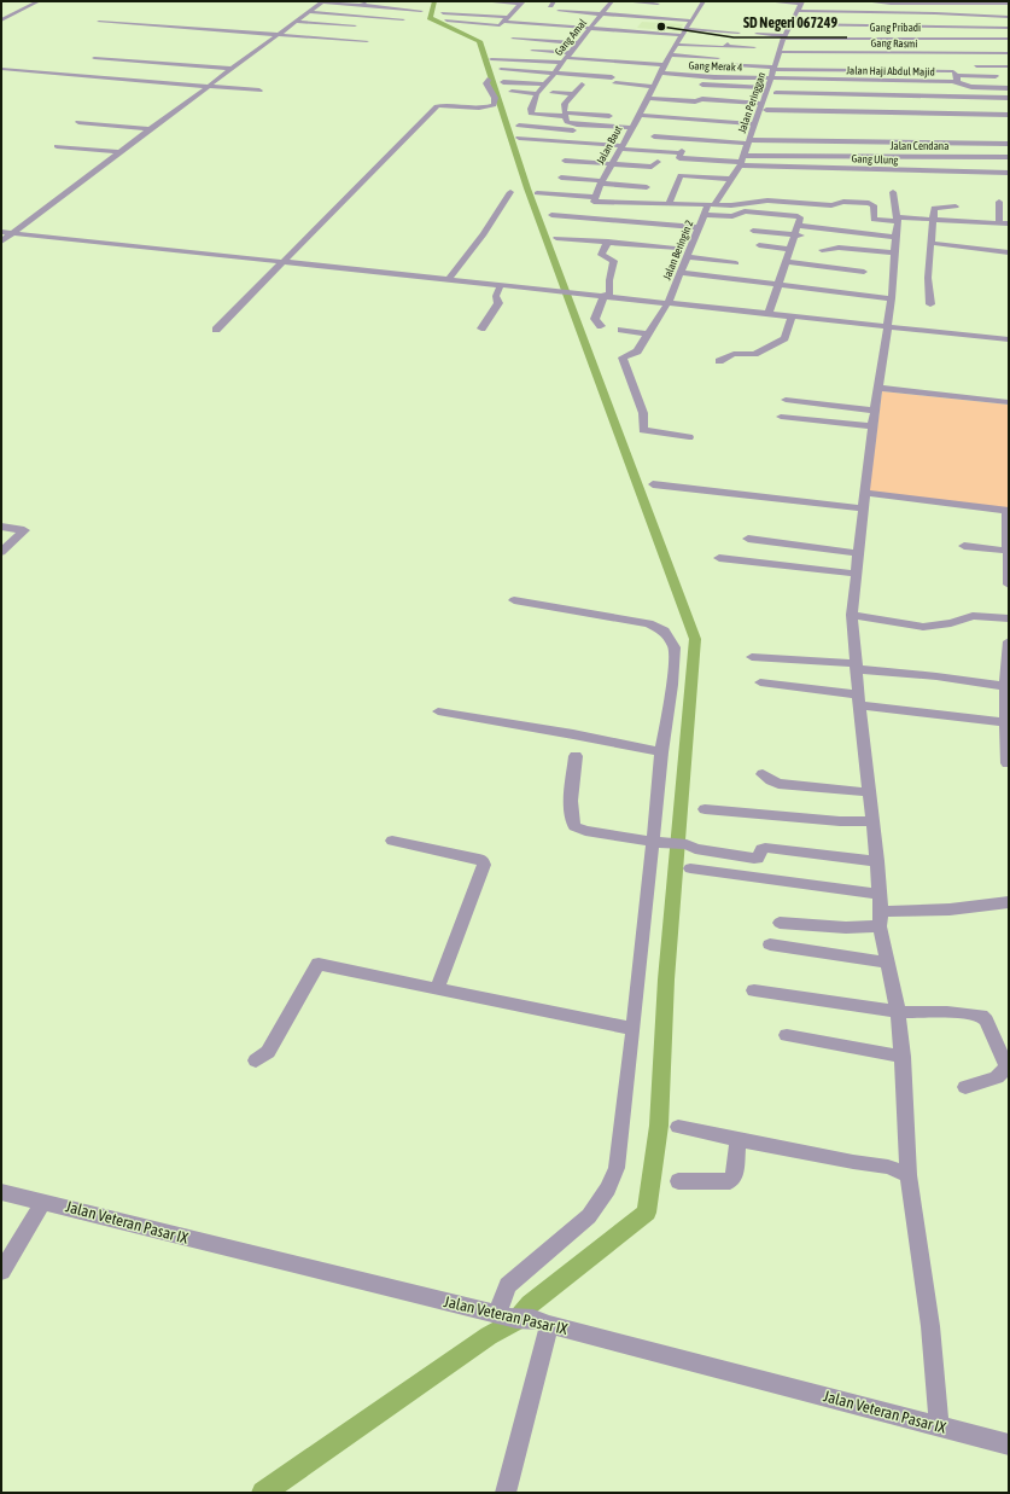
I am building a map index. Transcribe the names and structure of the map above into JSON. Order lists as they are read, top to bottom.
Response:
{
  "streets": {
    "street": [
      "Gang Pribadi",
      "Gang Amal",
      "Gang Rasmi",
      "Gang Merak 4",
      "Jalan Haji Abdul Majid",
      "Jalan Peringgan",
      "Jalan Baut",
      "Jalan Cendana",
      "Gang Ulung",
      "Jalan Beringin 2",
      "Jalan Veteran Pasar IX"
    ]
  },
  "crossings": [
    ["Gang Pribadi", "Jalan Peringgan"],
    ["Gang Rasmi", "Jalan Peringgan"],
    ["Gang Merak 4", "Jalan Haji Abdul Majid"],
    ["Gang Merak 4", "Jalan Peringgan"],
    ["Gang Merak 4", "Jalan Baut"],
    ["Jalan Haji Abdul Majid", "Jalan Peringgan"],
    ["Jalan Peringgan", "Jalan Cendana"],
    ["Jalan Peringgan", "Gang Ulung"],
    ["Jalan Peringgan", "Jalan Beringin 2"],
    ["Jalan Cendana", "Gang Ulung"]
  ],
  "places": ["SD Negeri 067249"]
}
